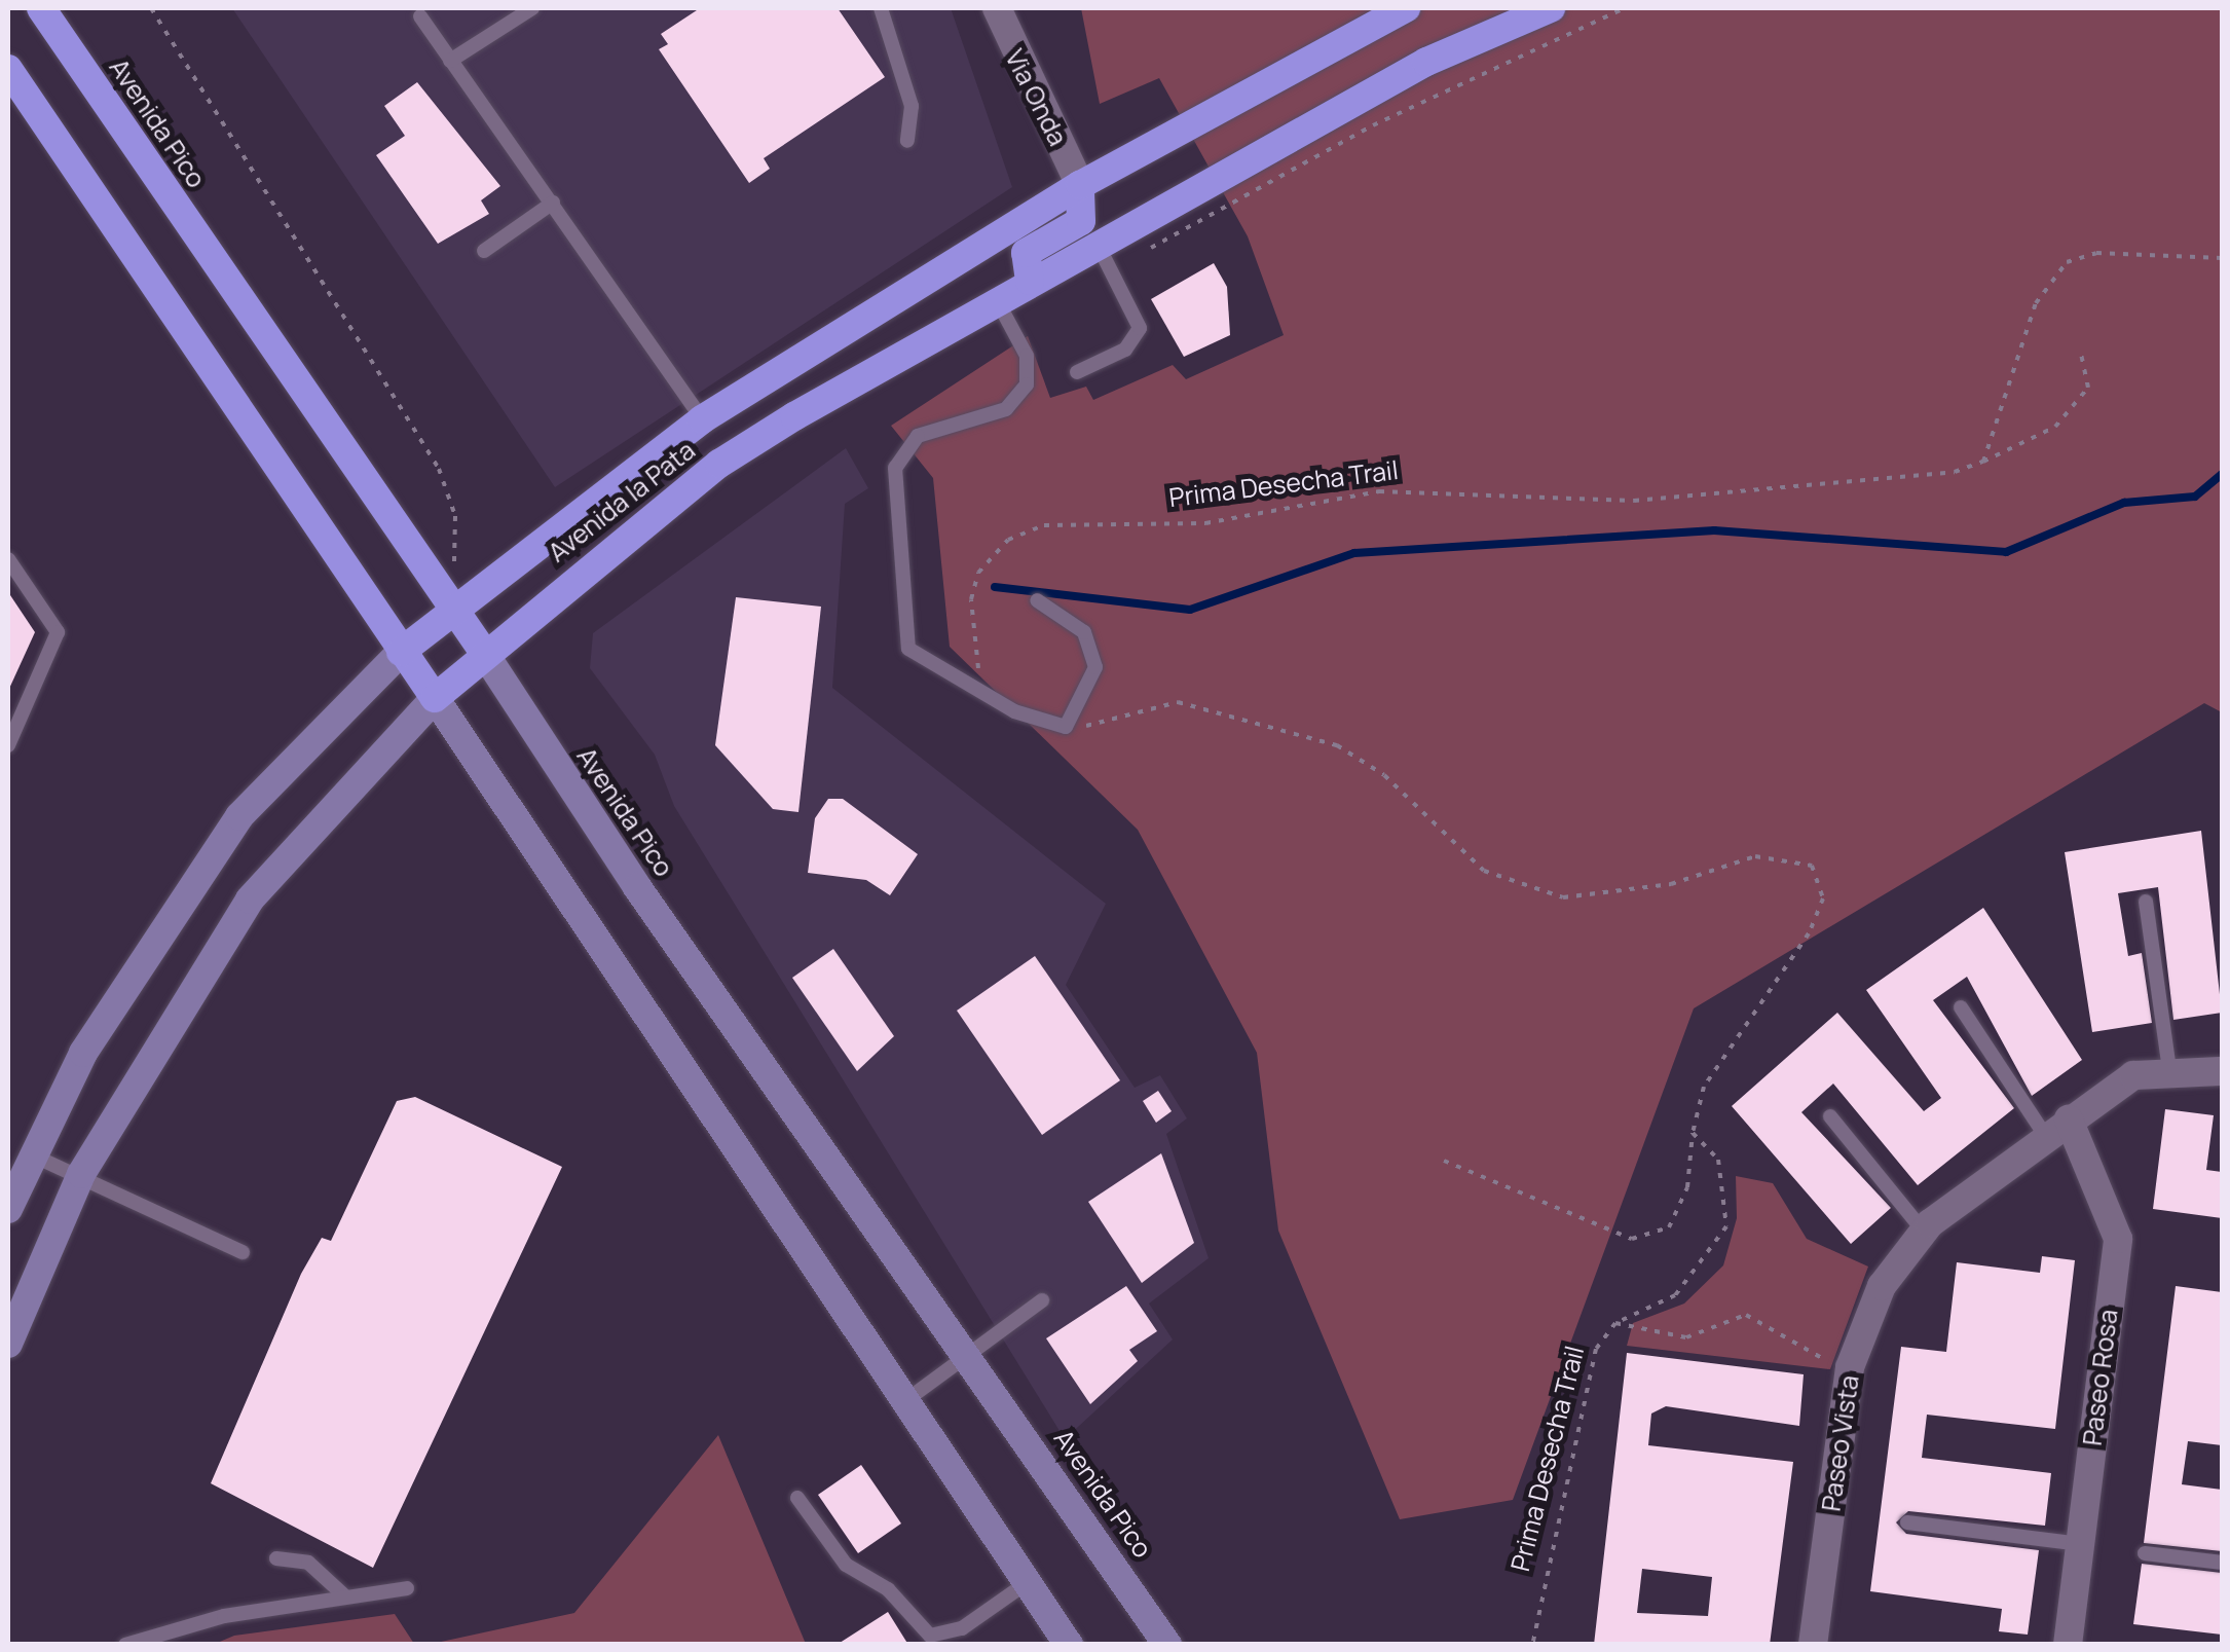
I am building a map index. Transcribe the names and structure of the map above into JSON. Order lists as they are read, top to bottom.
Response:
{
  "streets": {
    "highway": ["Avenida Pico", "Avenida la Pata"],
    "street": ["Via Onda", "Paseo Rosa", "Paseo Vista"],
    "path": ["Prima Desecha Trail"]
  },
  "crossings": [
    ["Via Onda", "Avenida la Pata"],
    ["Avenida Pico", "Avenida la Pata"],
    ["Paseo Rosa", "Paseo Vista"]
  ]
}
